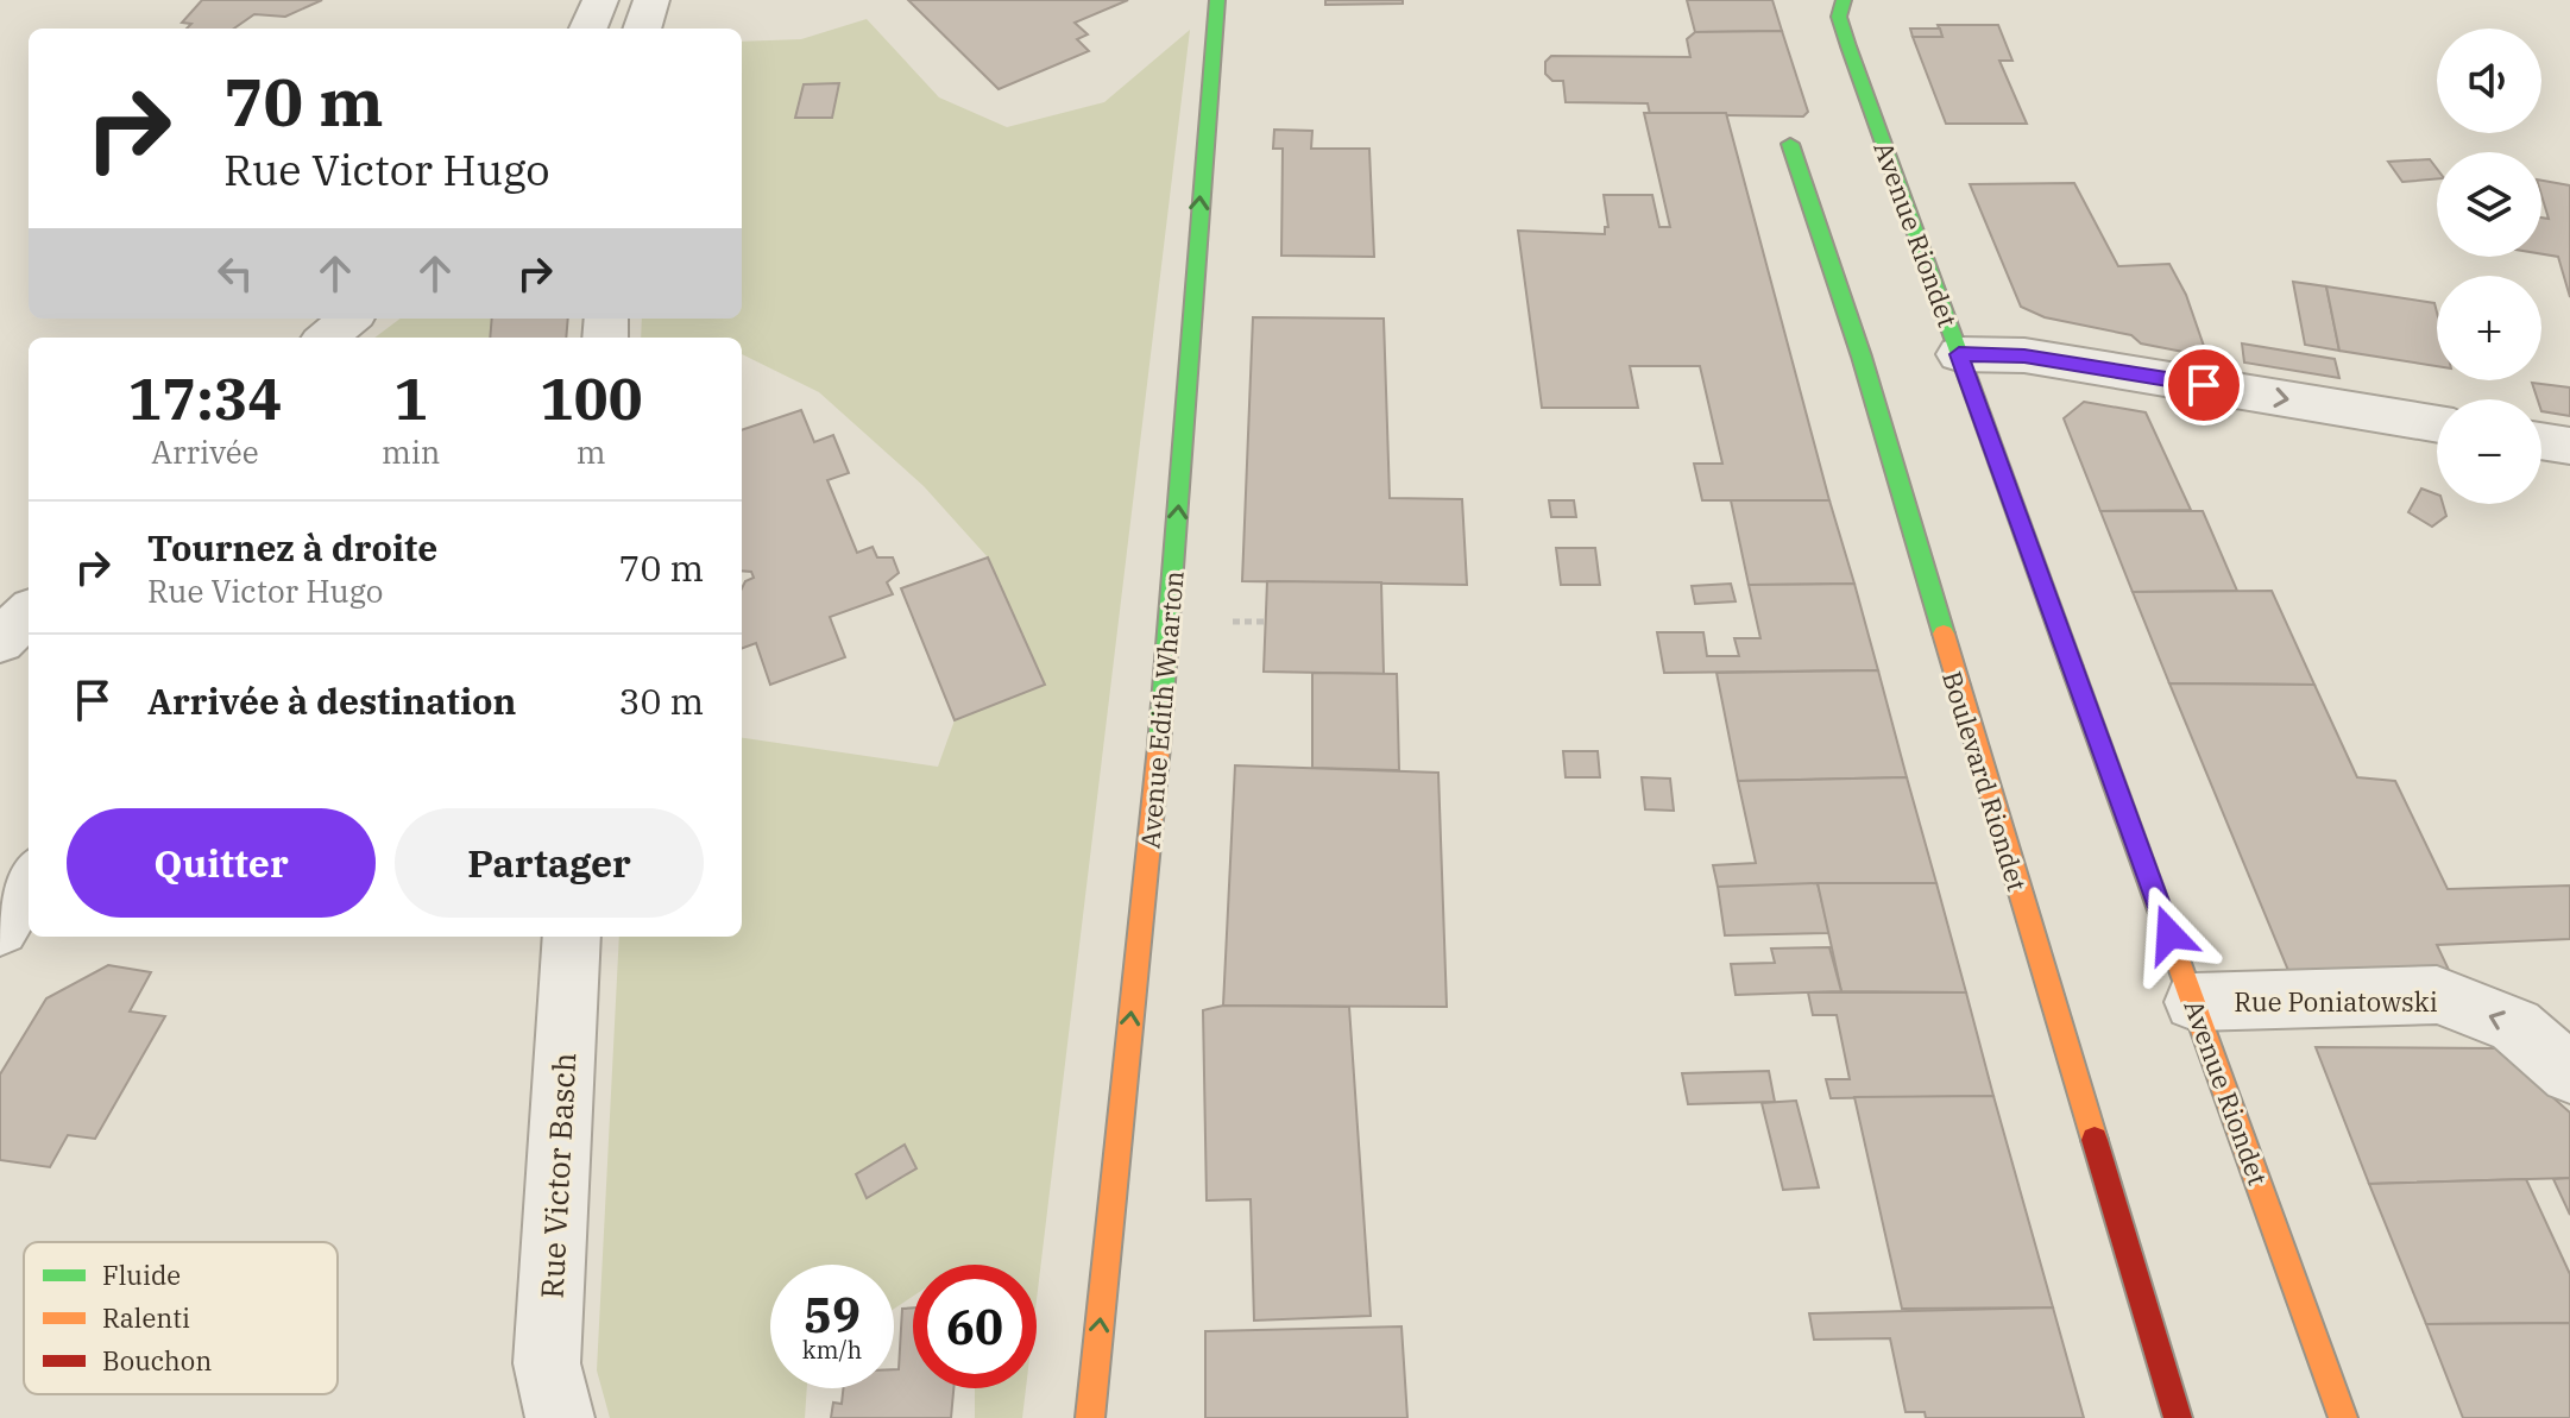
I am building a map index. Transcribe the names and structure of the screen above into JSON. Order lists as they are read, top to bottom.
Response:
{
  "streets": {
    "street": [
      "Avenue Riondet",
      "Avenue Edith Wharton",
      "Boulevard Riondet",
      "Rue Poniatowski",
      "Rue Victor Basch"
    ]
  },
  "crossings": [
    ["Avenue Riondet", "Rue Poniatowski"]
  ],
  "one_way": ["Avenue Edith Wharton", "Rue Poniatowski"],
  "legend": ["Fluide", "Ralenti", "Bouchon"],
  "page": {
    "map_buttons": ["+", "−"],
    "turn": ["70 m", "Rue Victor Hugo"],
    "eta": [
      "17:34",
      "Arrivée",
      "1",
      "min",
      "100",
      "m"
    ],
    "list": [
      {
        "name": "Tournez à droite",
        "note": "Rue Victor Hugo",
        "value": "70 m"
      },
      {
        "name": "Arrivée à destination",
        "value": "30 m"
      }
    ],
    "buttons": ["Quitter", "Partager"],
    "speed": "59 km/h",
    "limit": "60"
  }
}
